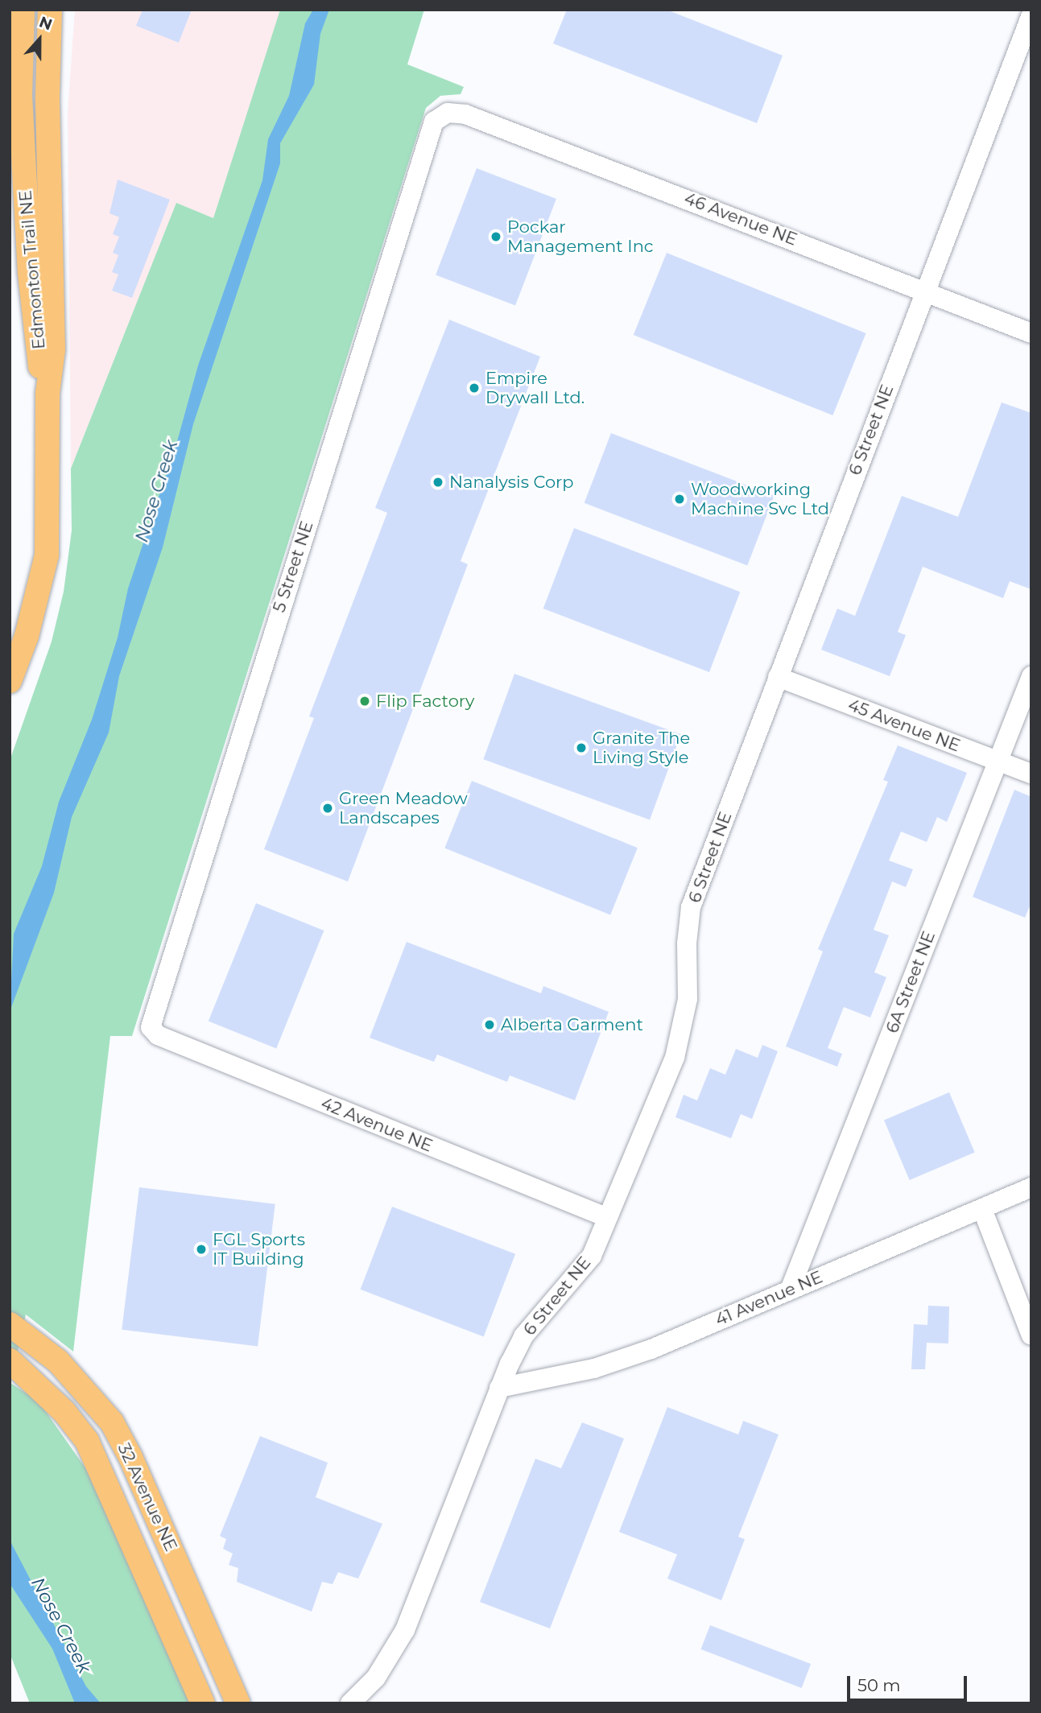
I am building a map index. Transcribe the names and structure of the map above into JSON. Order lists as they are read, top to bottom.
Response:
{
  "streets": {
    "main road": ["Edmonton Trail NE", "32 Avenue NE"],
    "street": [
      "46 Avenue NE",
      "6 Street NE",
      "5 Street NE",
      "45 Avenue NE",
      "6A Street NE",
      "42 Avenue NE",
      "41 Avenue NE"
    ]
  },
  "crossings": [
    ["46 Avenue NE", "6 Street NE"],
    ["46 Avenue NE", "5 Street NE"],
    ["6 Street NE", "45 Avenue NE"],
    ["6 Street NE", "42 Avenue NE"],
    ["6 Street NE", "41 Avenue NE"],
    ["5 Street NE", "42 Avenue NE"],
    ["45 Avenue NE", "6A Street NE"],
    ["6A Street NE", "41 Avenue NE"]
  ],
  "water": ["Nose Creek"],
  "places": [
    "Pockar Management Inc",
    "Empire Drywall Ltd.",
    "Nanalysis Corp",
    "Woodworking Machine Svc Ltd",
    "Flip Factory",
    "Granite The Living Style",
    "Green Meadow Landscapes",
    "Alberta Garment",
    "FGL Sports IT Building"
  ],
  "scale_bar": "50 m",
  "north": "top"
}
